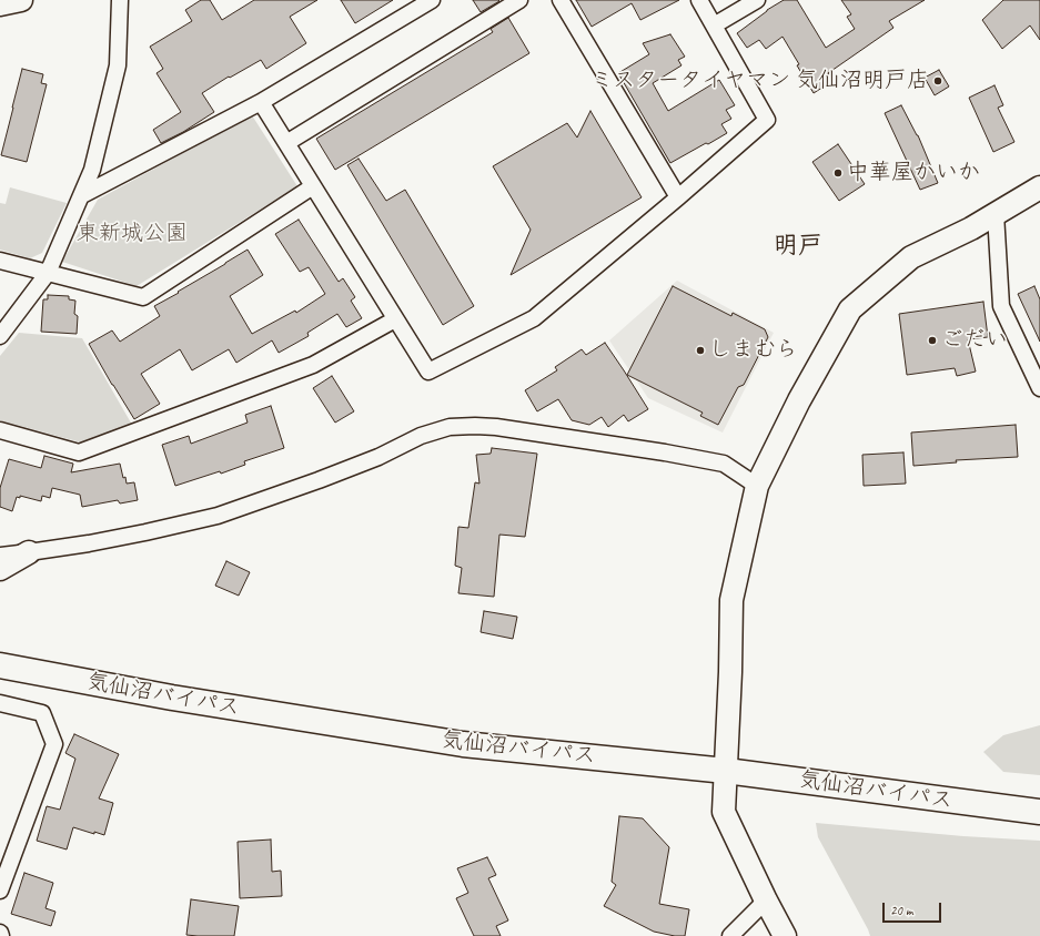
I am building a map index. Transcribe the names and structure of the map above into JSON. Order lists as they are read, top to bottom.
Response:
{
  "streets": {
    "highway": ["気仙沼バイパス"]
  },
  "districts": ["明戸"],
  "parks": ["東新城公園"],
  "places": [
    "ミスタータイヤマン 気仙沼明戸店",
    "中華屋かいか",
    "ごだい",
    "しまむら"
  ],
  "scale_bar": "20 m"
}
